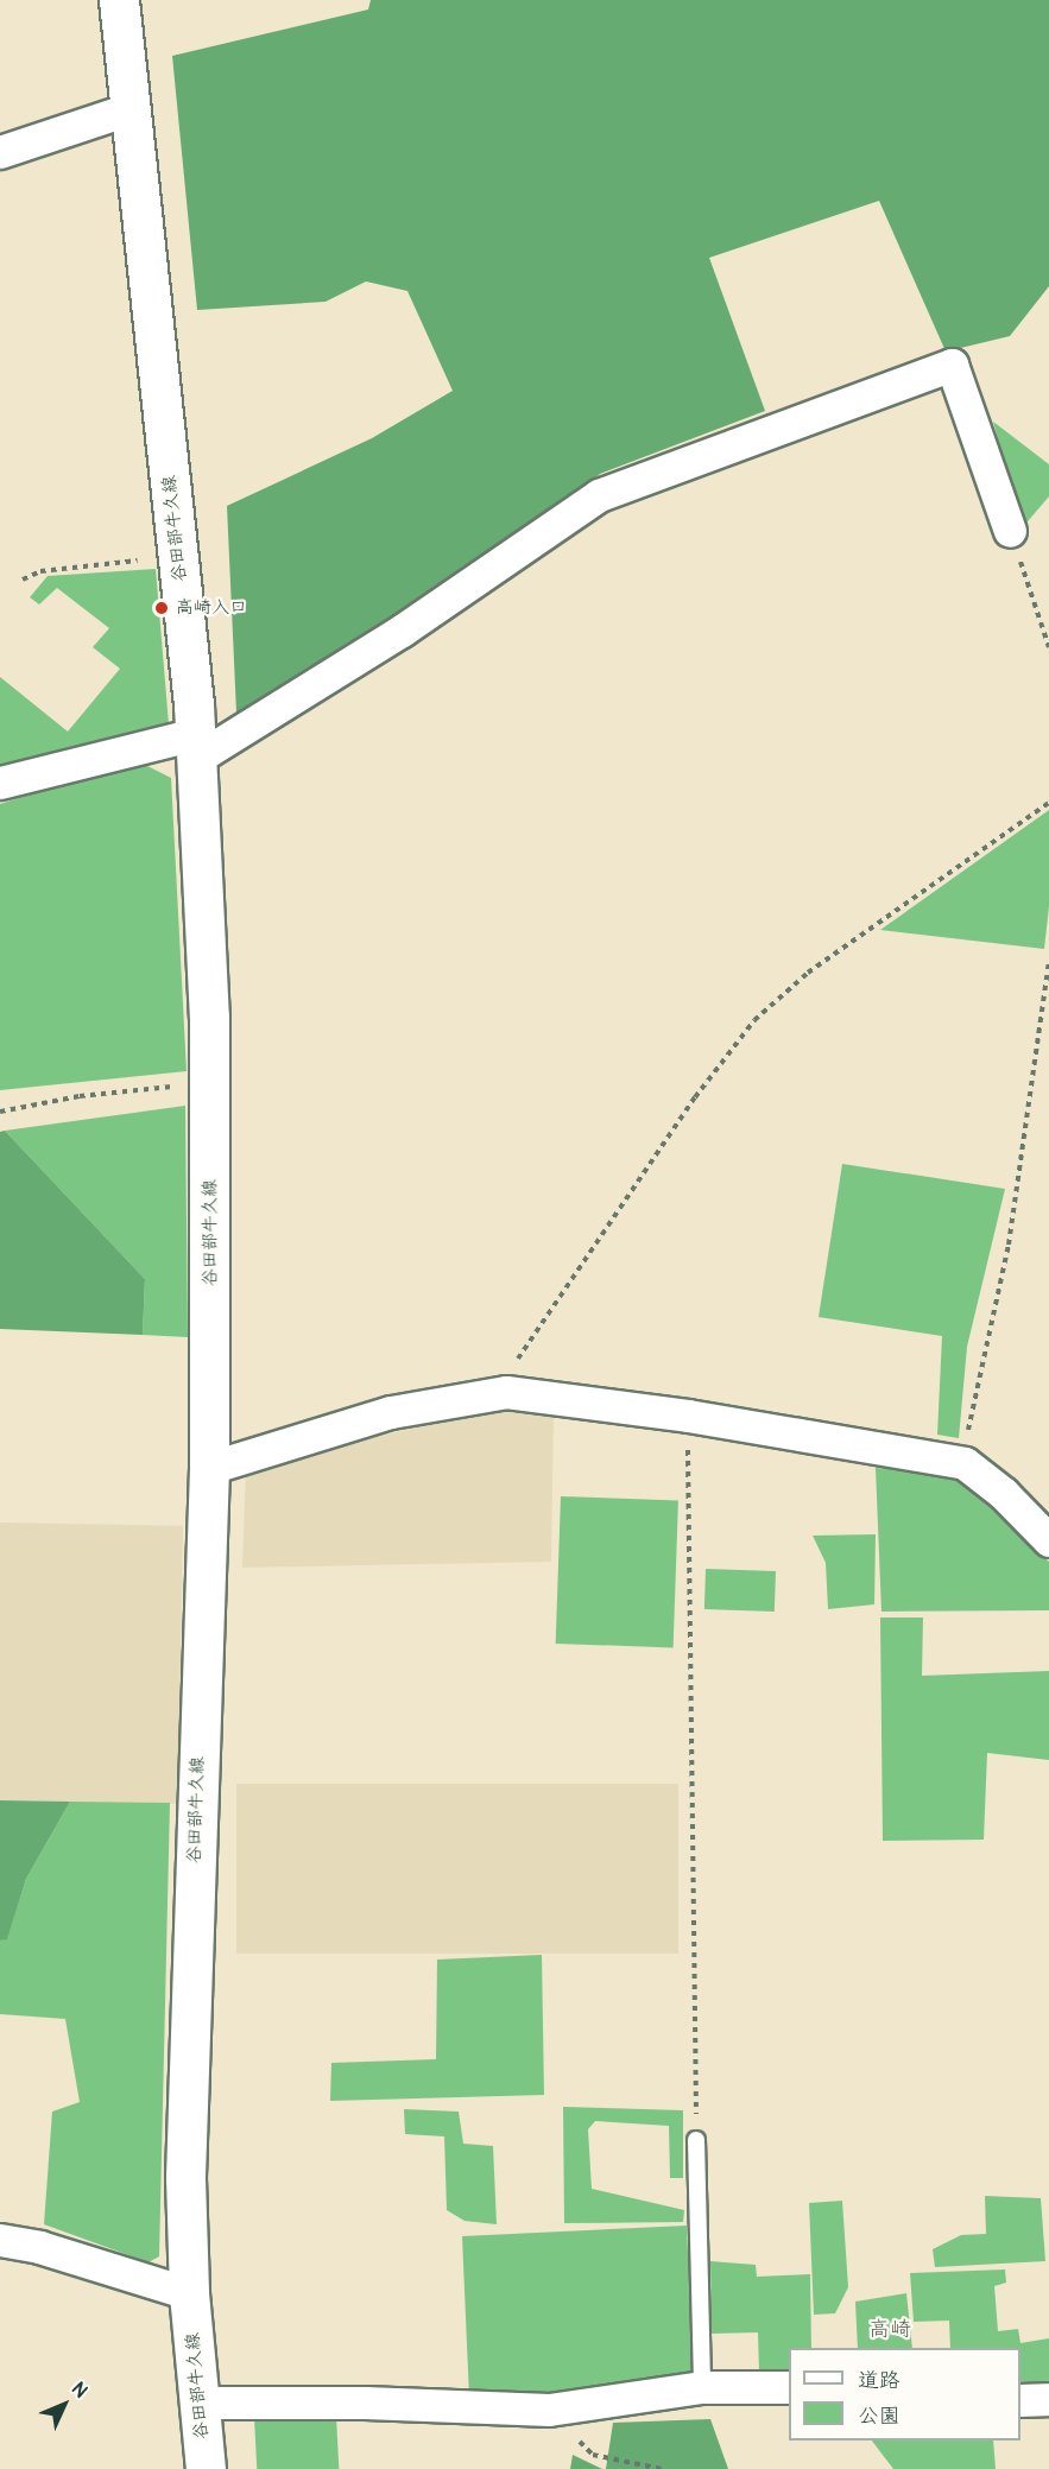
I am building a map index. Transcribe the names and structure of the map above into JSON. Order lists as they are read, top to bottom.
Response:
{
  "streets": {
    "main road": ["谷田部牛久線"]
  },
  "districts": ["高崎"],
  "places": ["高崎入口"],
  "legend": ["道路", "公園"],
  "north": "top right"
}
